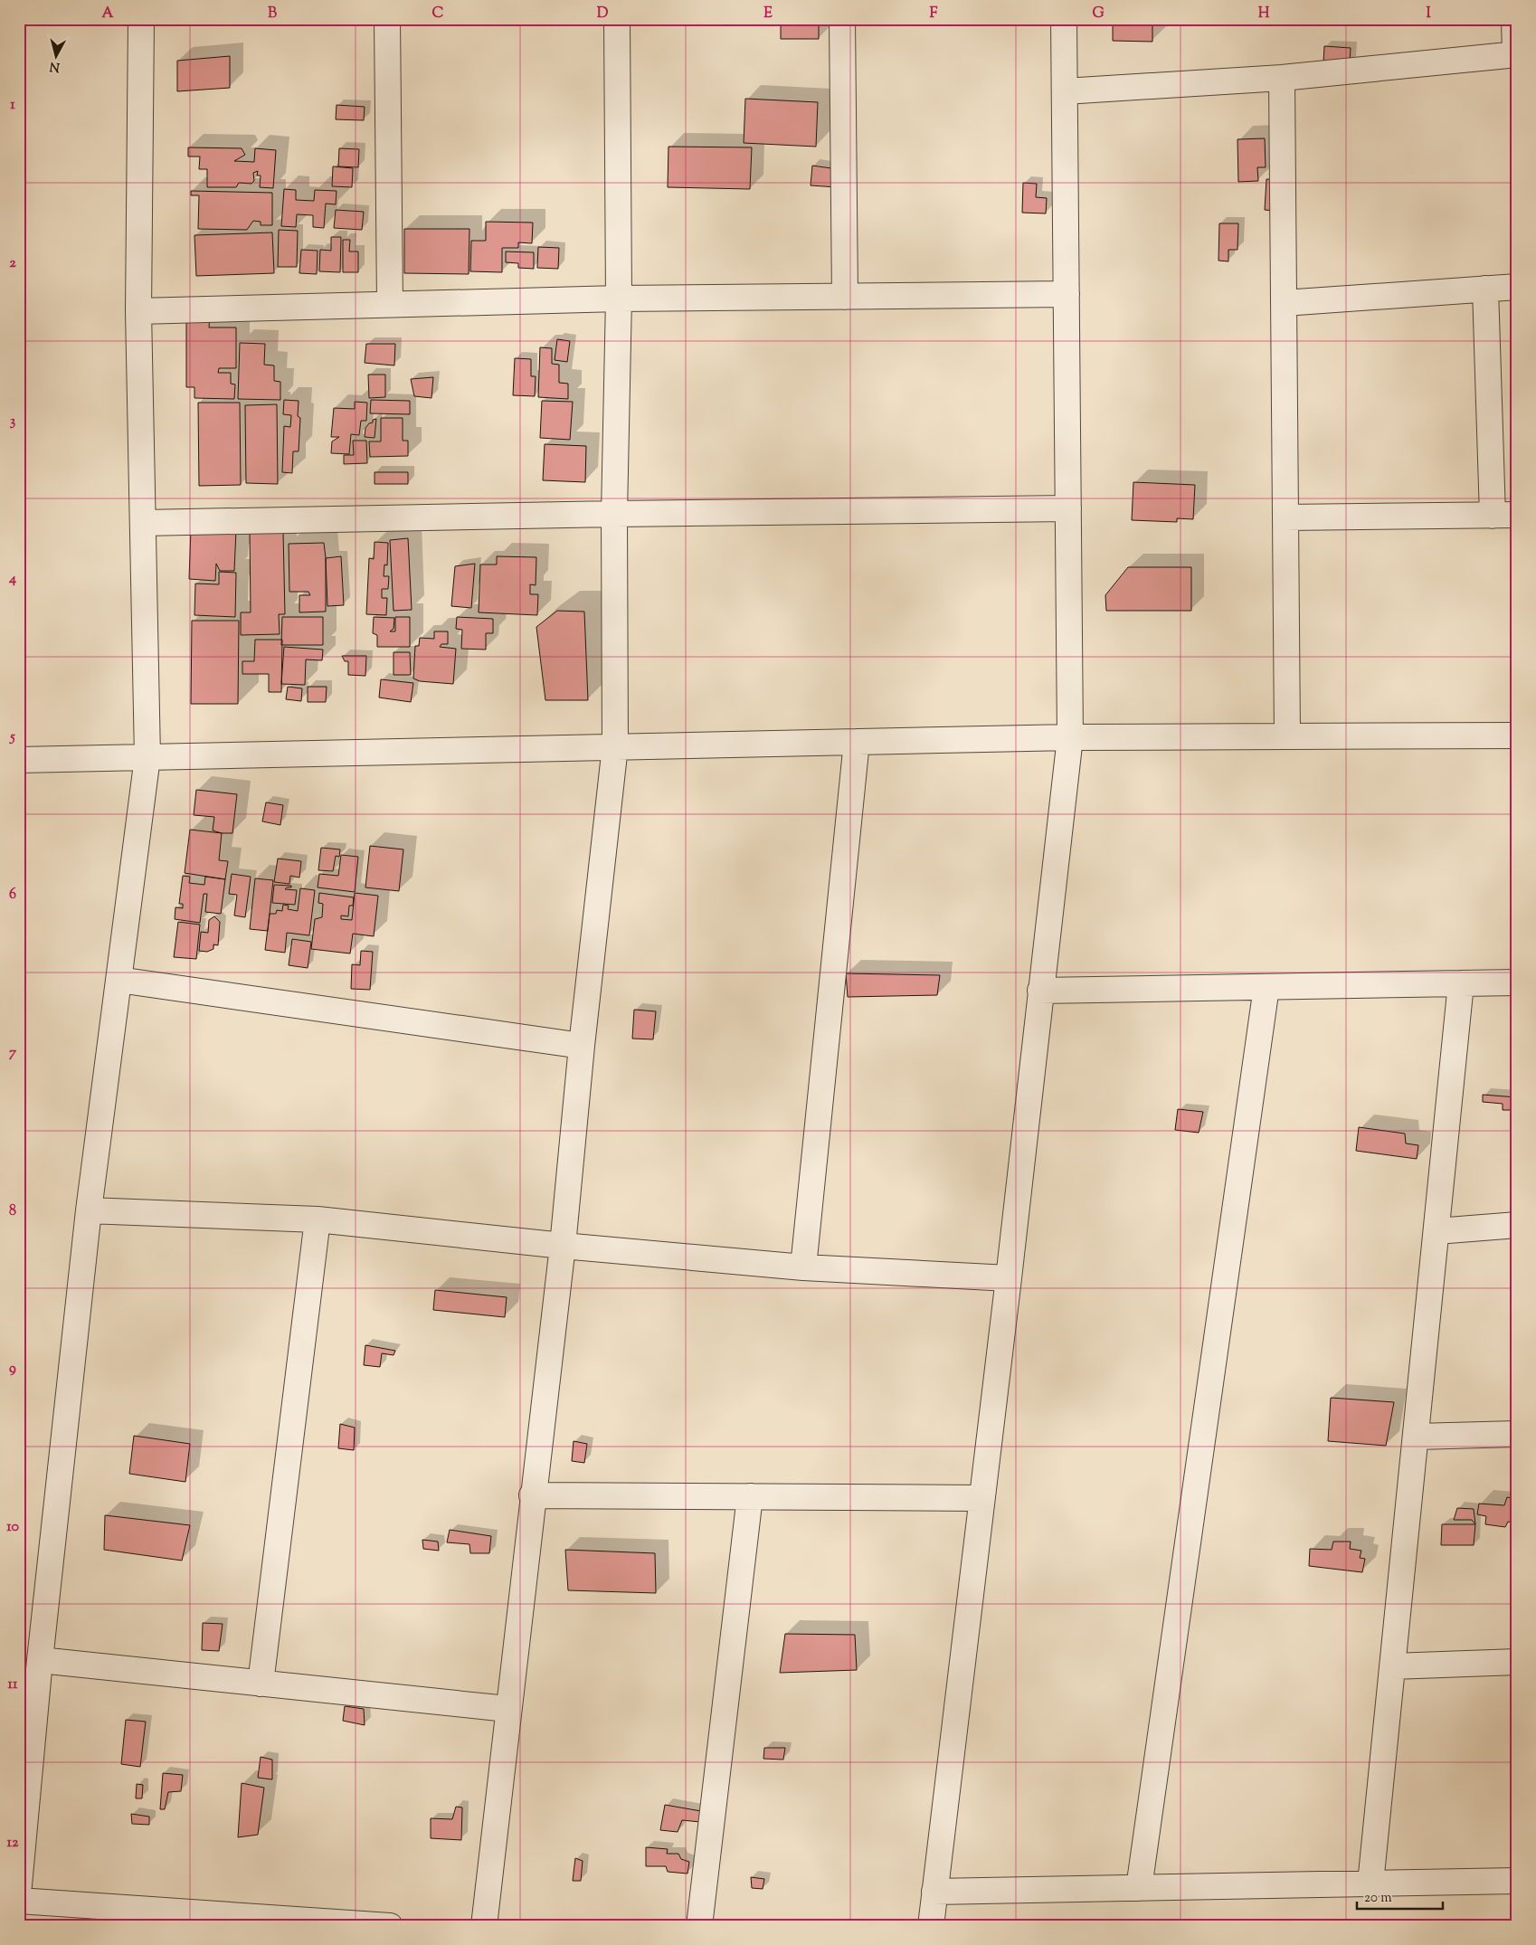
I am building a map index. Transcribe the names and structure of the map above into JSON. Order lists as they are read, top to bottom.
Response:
{
  "scale_bar": "20 m",
  "north": "bottom",
  "grid": {
    "columns": [
      "A",
      "B",
      "C",
      "D",
      "E",
      "F",
      "G",
      "H",
      "I"
    ],
    "rows": [
      "1",
      "2",
      "3",
      "4",
      "5",
      "6",
      "7",
      "8",
      "9",
      "10",
      "11",
      "12"
    ]
  }
}
